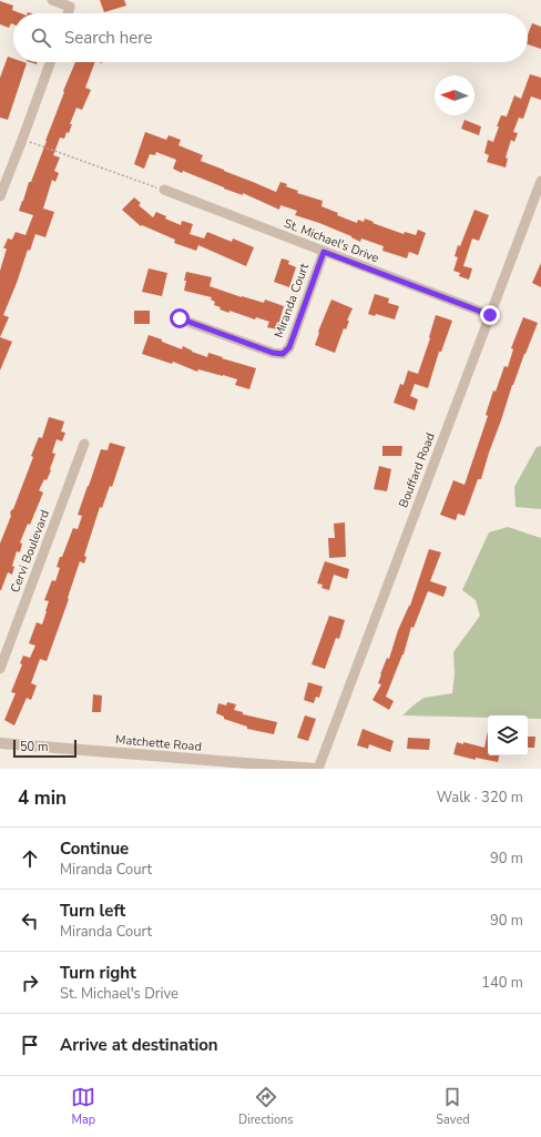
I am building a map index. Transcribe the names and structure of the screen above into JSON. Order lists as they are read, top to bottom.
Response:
{
  "streets": {
    "street": [
      "St. Michael's Drive",
      "Miranda Court",
      "Bouffard Road",
      "Cervi Boulevard",
      "Matchette Road"
    ]
  },
  "crossings": [
    ["St. Michael's Drive", "Miranda Court"],
    ["St. Michael's Drive", "Bouffard Road"],
    ["Bouffard Road", "Matchette Road"]
  ],
  "scale_bar": "50 m",
  "north": "left",
  "page": {
    "search": "Search here",
    "scale": "50 m",
    "heading": ["4 min", "Walk · 320 m"],
    "list": [
      ["Continue", "Miranda Court", "90 m"],
      ["Turn left", "Miranda Court", "90 m"],
      ["Turn right", "St. Michael's Drive", "140 m"],
      "Arrive at destination"
    ],
    "nav": ["Map", "Directions", "Saved"]
  }
}
